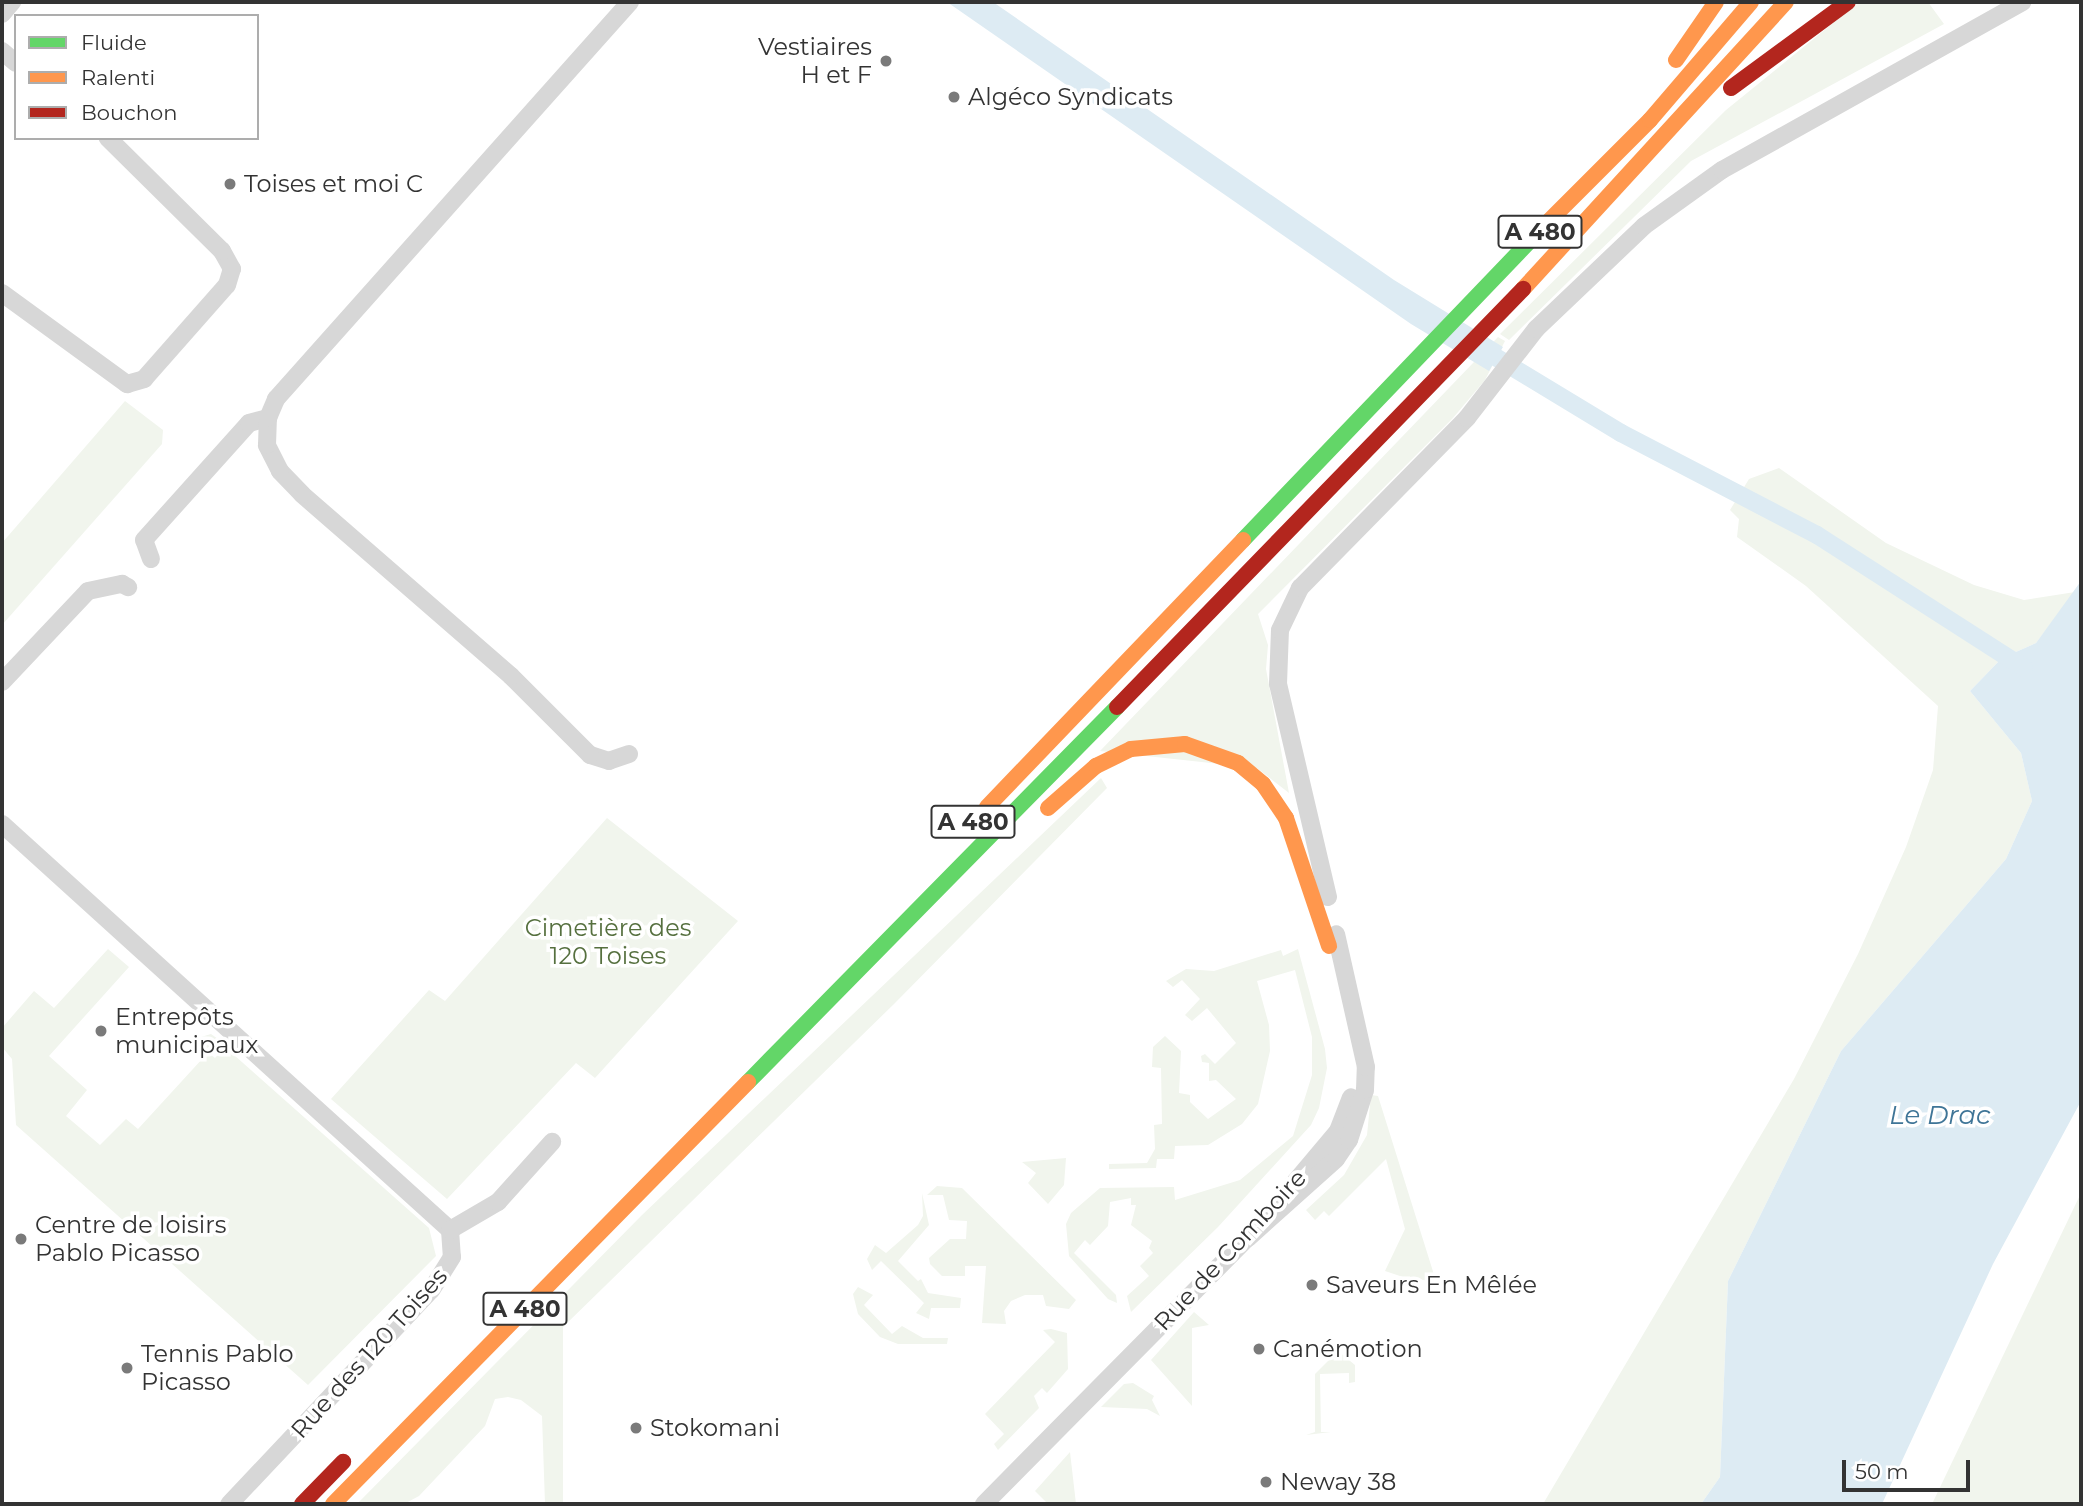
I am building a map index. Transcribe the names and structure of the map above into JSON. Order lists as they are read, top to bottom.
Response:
{
  "streets": {
    "highway": ["A 480"],
    "street": ["Rue de Comboire", "Rue des 120 Toises"]
  },
  "water": ["Le Drac"],
  "parks": ["Cimetière des 120 Toises"],
  "places": [
    "Vestiaires H et F",
    "Algéco Syndicats",
    "Toises et moi C",
    "Entrepôts municipaux",
    "Centre de loisirs Pablo Picasso",
    "Saveurs En Mêlée",
    "Canémotion",
    "Tennis Pablo Picasso",
    "Stokomani",
    "Neway 38"
  ],
  "legend": ["Fluide", "Ralenti", "Bouchon"],
  "scale_bar": "50 m"
}
